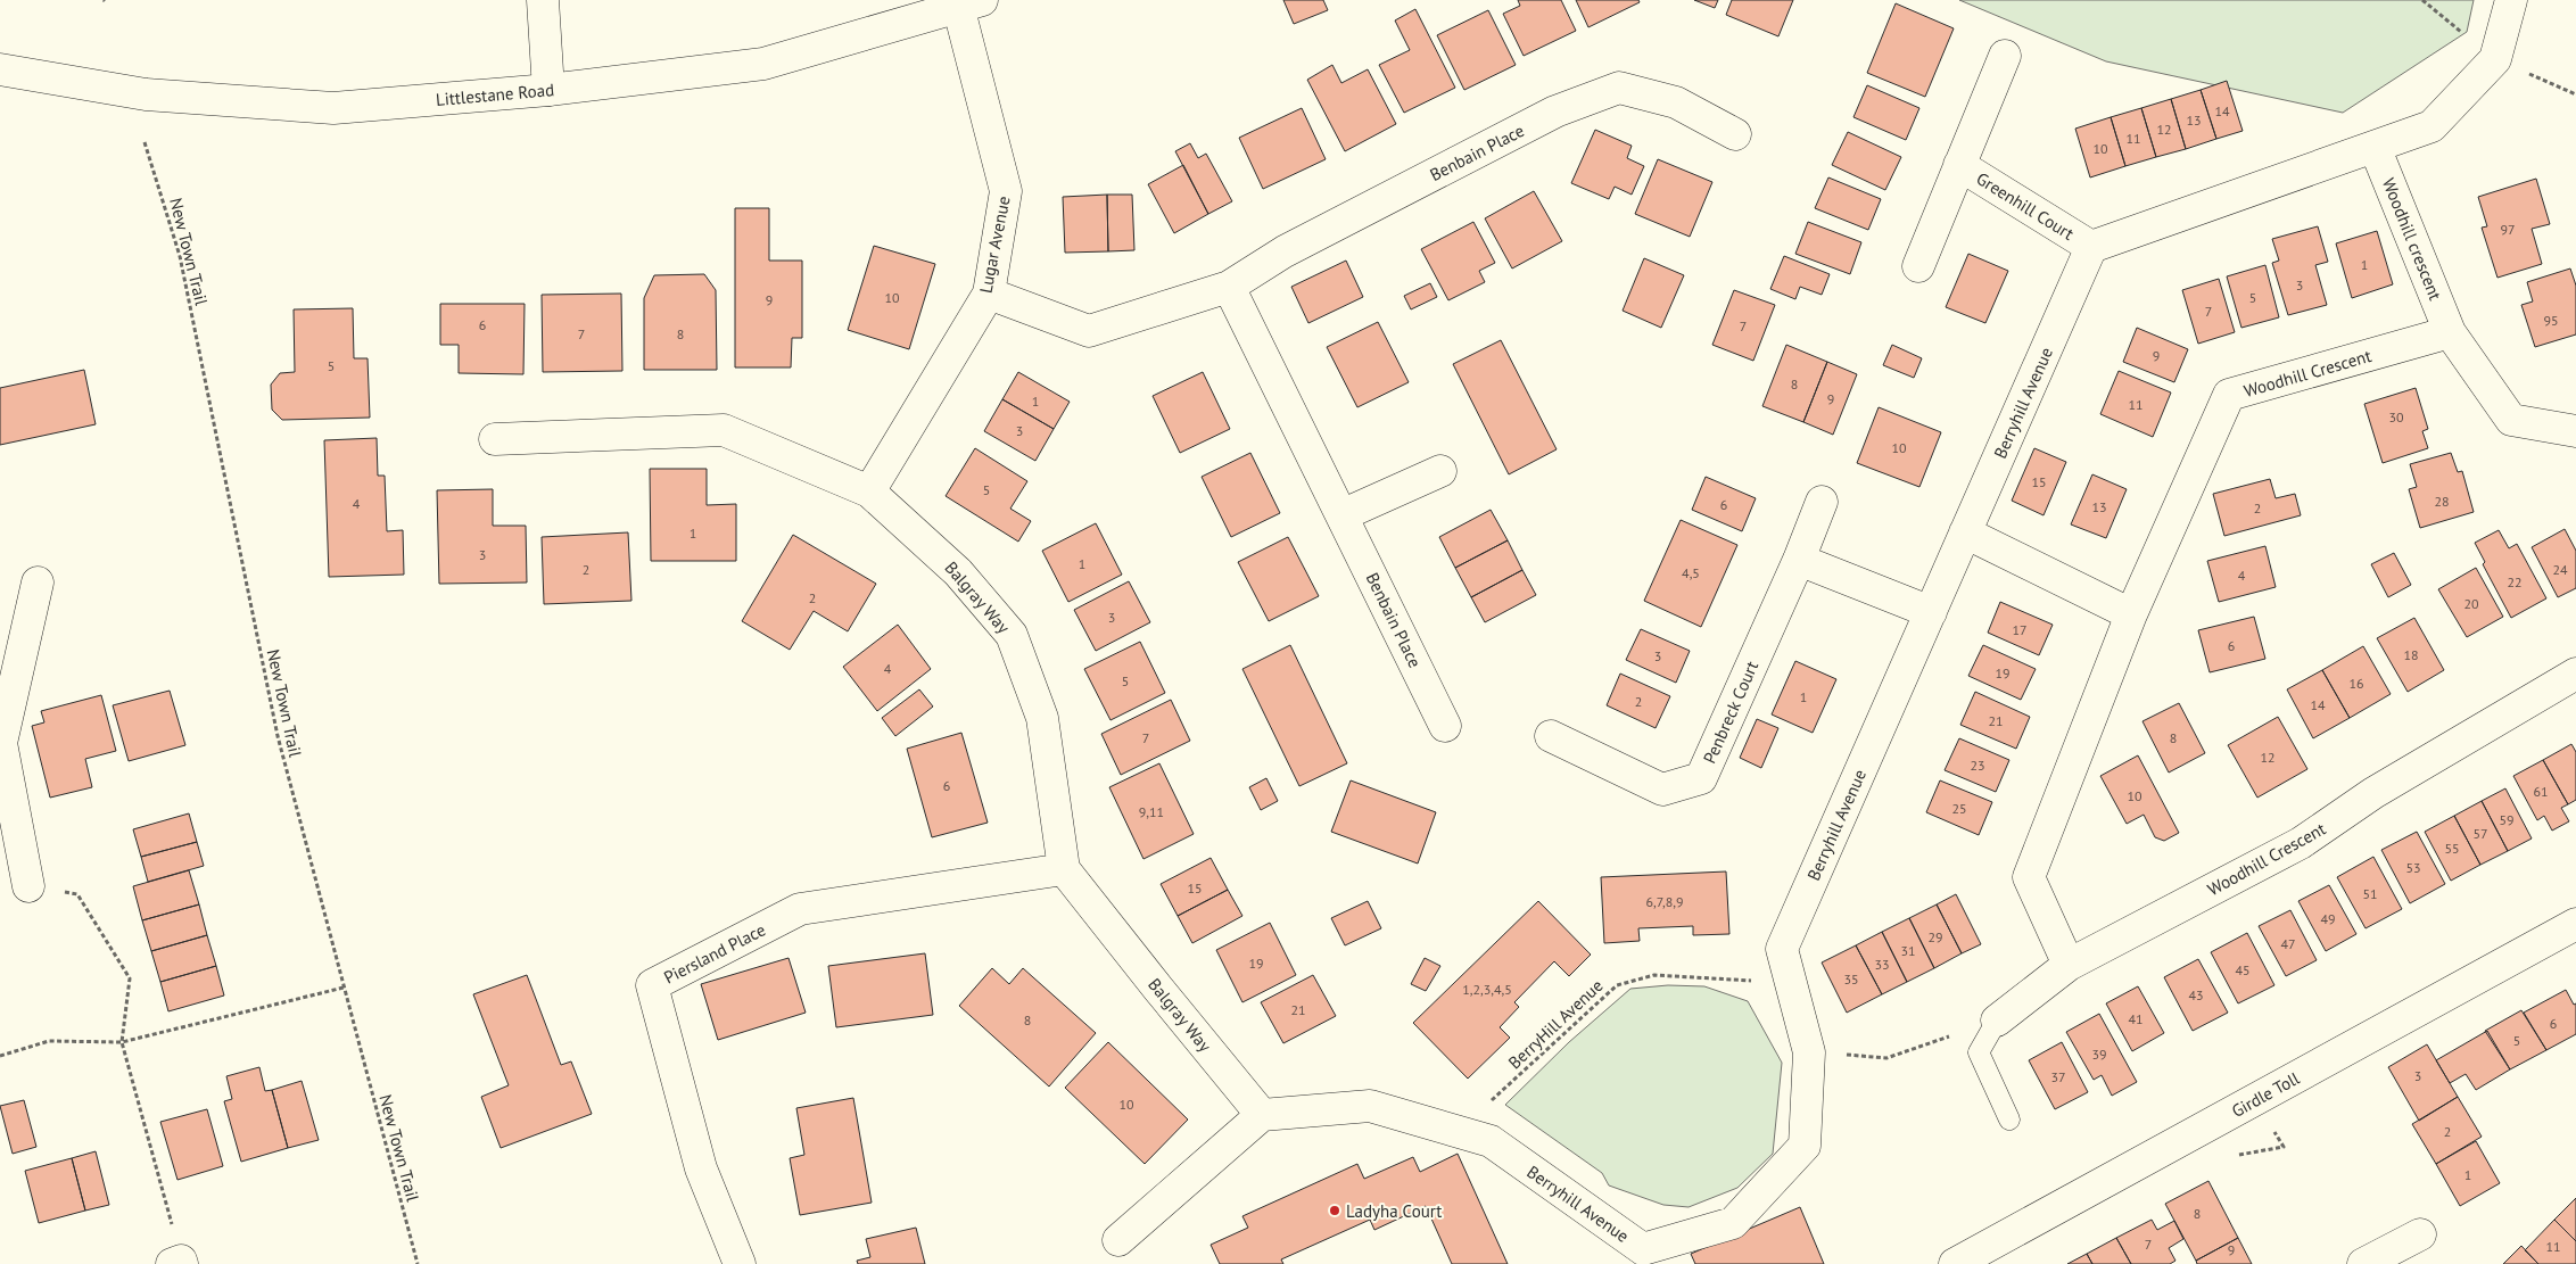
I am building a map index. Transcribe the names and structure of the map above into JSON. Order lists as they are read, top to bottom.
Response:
{
  "streets": {
    "street": [
      "Littlestane Road",
      "Benbain Place",
      "Greenhill Court",
      "Woodhill crescent",
      "Lugar Avenue",
      "Woodhill Crescent",
      "Berryhill Avenue",
      "Balgray Way",
      "Penbreck Court",
      "Piersland Place",
      "Girdle Toll"
    ],
    "path": ["New Town Trail", "BerryHill Avenue"]
  },
  "crossings": [
    ["Littlestane Road", "Lugar Avenue"],
    ["Benbain Place", "Lugar Avenue"],
    ["Greenhill Court", "Berryhill Avenue"],
    ["Woodhill crescent", "Woodhill Crescent"],
    ["Lugar Avenue", "Balgray Way"],
    ["Berryhill Avenue", "Balgray Way"],
    ["Berryhill Avenue", "BerryHill Avenue"],
    ["Balgray Way", "Piersland Place"]
  ],
  "places": ["Ladyha Court"],
  "house_numbers": [
    "14",
    "13",
    "12",
    "11",
    "10",
    "97",
    "1",
    "3",
    "10",
    "5",
    "9",
    "7",
    "95",
    "6",
    "7",
    "7",
    "8",
    "9",
    "5",
    "8",
    "9",
    "1",
    "11",
    "30",
    "3",
    "10",
    "15",
    "5",
    "28",
    "4",
    "6",
    "13",
    "2",
    "1",
    "3",
    "1",
    "2",
    "24",
    "4,5",
    "4",
    "22",
    "2",
    "20",
    "3",
    "17",
    "6",
    "18",
    "3",
    "4",
    "19",
    "5",
    "16",
    "1",
    "2",
    "14",
    "21",
    "7",
    "8",
    "12",
    "23",
    "6",
    "61",
    "10",
    "25",
    "9,11",
    "59",
    "57",
    "55",
    "53",
    "15",
    "51",
    "6,7,8,9",
    "49",
    "29",
    "47",
    "31",
    "19",
    "33",
    "45",
    "35",
    "1,2,3,4,5",
    "43",
    "21",
    "41",
    "8",
    "6",
    "5",
    "39",
    "3",
    "37",
    "10",
    "2",
    "1",
    "8",
    "7",
    "11",
    "9"
  ]
}
